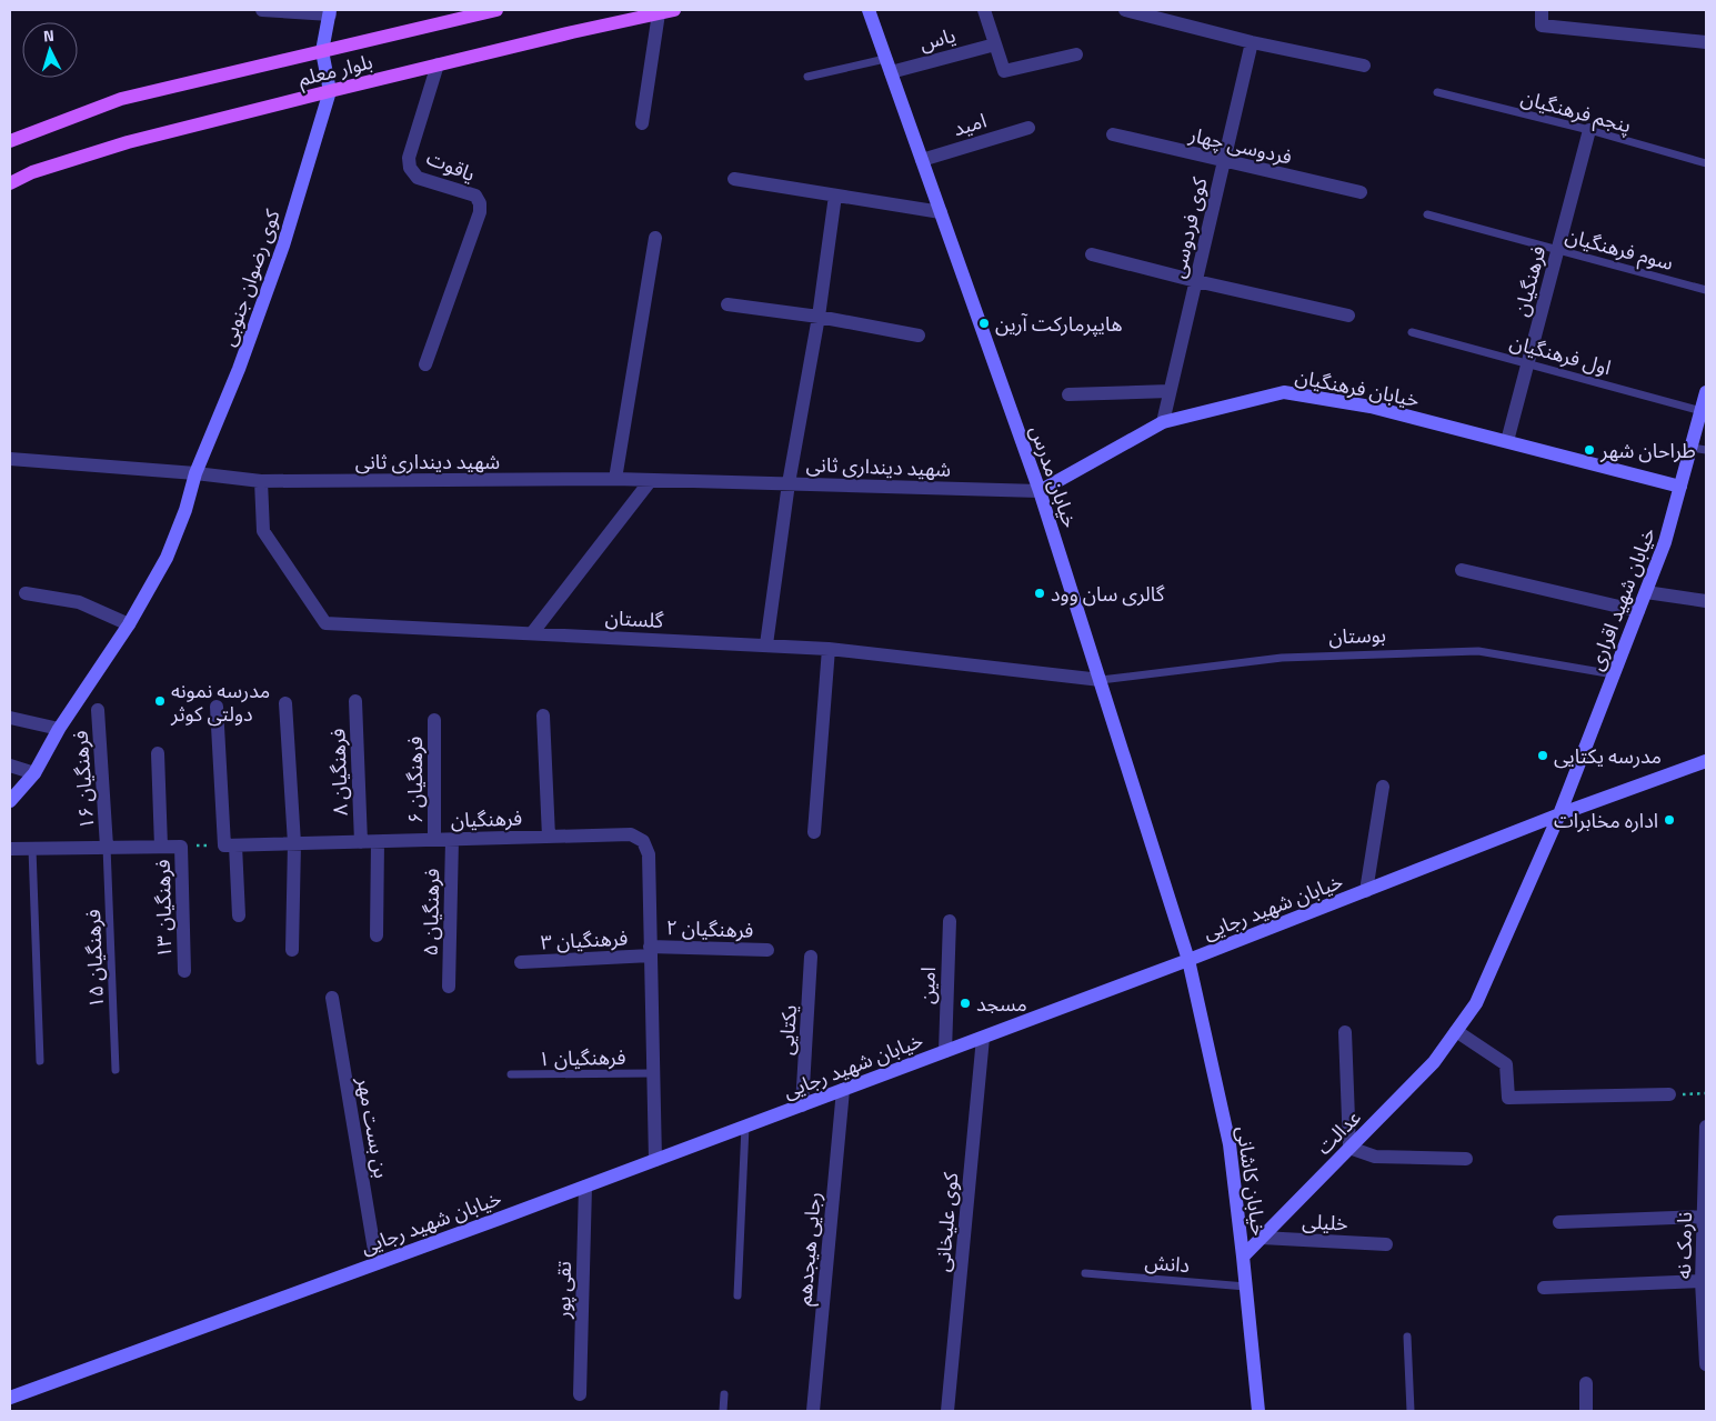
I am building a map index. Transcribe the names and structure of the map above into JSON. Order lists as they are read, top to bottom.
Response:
{
  "streets": {
    "main road": ["بلوار معلم"],
    "street": [
      "یاس",
      "امید",
      "فردوسی چهار",
      "یاقوت",
      "کوی فردوسی",
      "کوی رضوان جنوبی",
      "فرهنگیان",
      "خیابان فرهنگیان",
      "شهید دینداری ثانی",
      "خیابان مدرس",
      "خیابان شهید اقراری",
      "گلستان",
      "فرهنگیان ۸",
      "فرهنگیان ۱۶",
      "فرهنگیان ۶",
      "خیابان شهید رجایی",
      "فرهنگیان ۱۳",
      "فرهنگیان ۵",
      "فرهنگیان ۲",
      "فرهنگیان ۳",
      "امین",
      "یکتایی",
      "بن بست مهر",
      "عدالت",
      "خیابان کاشانی",
      "کوی علیخانی",
      "خلیلی",
      "نارمک نه",
      "رجایی هیجدهم",
      "تقی پور"
    ],
    "lane": [
      "پنجم فرهنگیان",
      "سوم فرهنگیان",
      "اول فرهنگیان",
      "بوستان",
      "فرهنگیان ۱۵",
      "فرهنگیان ۱",
      "دانش"
    ]
  },
  "crossings": [
    ["یاس", "خیابان مدرس"],
    ["بلوار معلم", "یاقوت"],
    ["بلوار معلم", "کوی رضوان جنوبی"],
    ["پنجم فرهنگیان", "فرهنگیان"],
    ["امید", "خیابان مدرس"],
    ["فردوسی چهار", "کوی فردوسی"],
    ["کوی فردوسی", "خیابان فرهنگیان"],
    ["سوم فرهنگیان", "فرهنگیان"],
    ["کوی رضوان جنوبی", "شهید دینداری ثانی"],
    ["فرهنگیان", "اول فرهنگیان"],
    ["فرهنگیان", "خیابان فرهنگیان"],
    ["فرهنگیان", "فرهنگیان ۸"],
    ["فرهنگیان", "فرهنگیان ۶"],
    ["فرهنگیان", "خیابان شهید رجایی"],
    ["فرهنگیان", "فرهنگیان ۵"],
    ["فرهنگیان", "فرهنگیان ۲"],
    ["فرهنگیان", "فرهنگیان ۳"],
    ["فرهنگیان", "فرهنگیان ۱"],
    ["اول فرهنگیان", "خیابان شهید اقراری"],
    ["خیابان فرهنگیان", "شهید دینداری ثانی"],
    ["خیابان فرهنگیان", "خیابان مدرس"],
    ["خیابان فرهنگیان", "خیابان شهید اقراری"],
    ["شهید دینداری ثانی", "خیابان مدرس"],
    ["شهید دینداری ثانی", "گلستان"],
    ["خیابان مدرس", "گلستان"],
    ["خیابان مدرس", "بوستان"],
    ["خیابان مدرس", "خیابان شهید رجایی"],
    ["خیابان مدرس", "خیابان کاشانی"],
    ["خیابان شهید اقراری", "بوستان"],
    ["خیابان شهید اقراری", "خیابان شهید رجایی"],
    ["خیابان شهید اقراری", "عدالت"],
    ["گلستان", "بوستان"],
    ["فرهنگیان ۱۶", "فرهنگیان ۱۵"],
    ["خیابان شهید رجایی", "امین"],
    ["خیابان شهید رجایی", "یکتایی"],
    ["خیابان شهید رجایی", "بن بست مهر"],
    ["خیابان شهید رجایی", "عدالت"],
    ["خیابان شهید رجایی", "خیابان کاشانی"],
    ["خیابان شهید رجایی", "کوی علیخانی"],
    ["خیابان شهید رجایی", "رجایی هیجدهم"],
    ["خیابان شهید رجایی", "تقی پور"],
    ["فرهنگیان ۲", "فرهنگیان ۳"],
    ["عدالت", "خیابان کاشانی"],
    ["عدالت", "خلیلی"],
    ["خیابان کاشانی", "دانش"]
  ],
  "places": [
    "هایپرمارکت آرین",
    "طراحان شهر",
    "گالری سان وود",
    "مدرسه نمونه دولتی کوثر",
    "مدرسه یکتایی",
    "اداره مخابرات",
    "مسجد"
  ],
  "north": "top"
}
